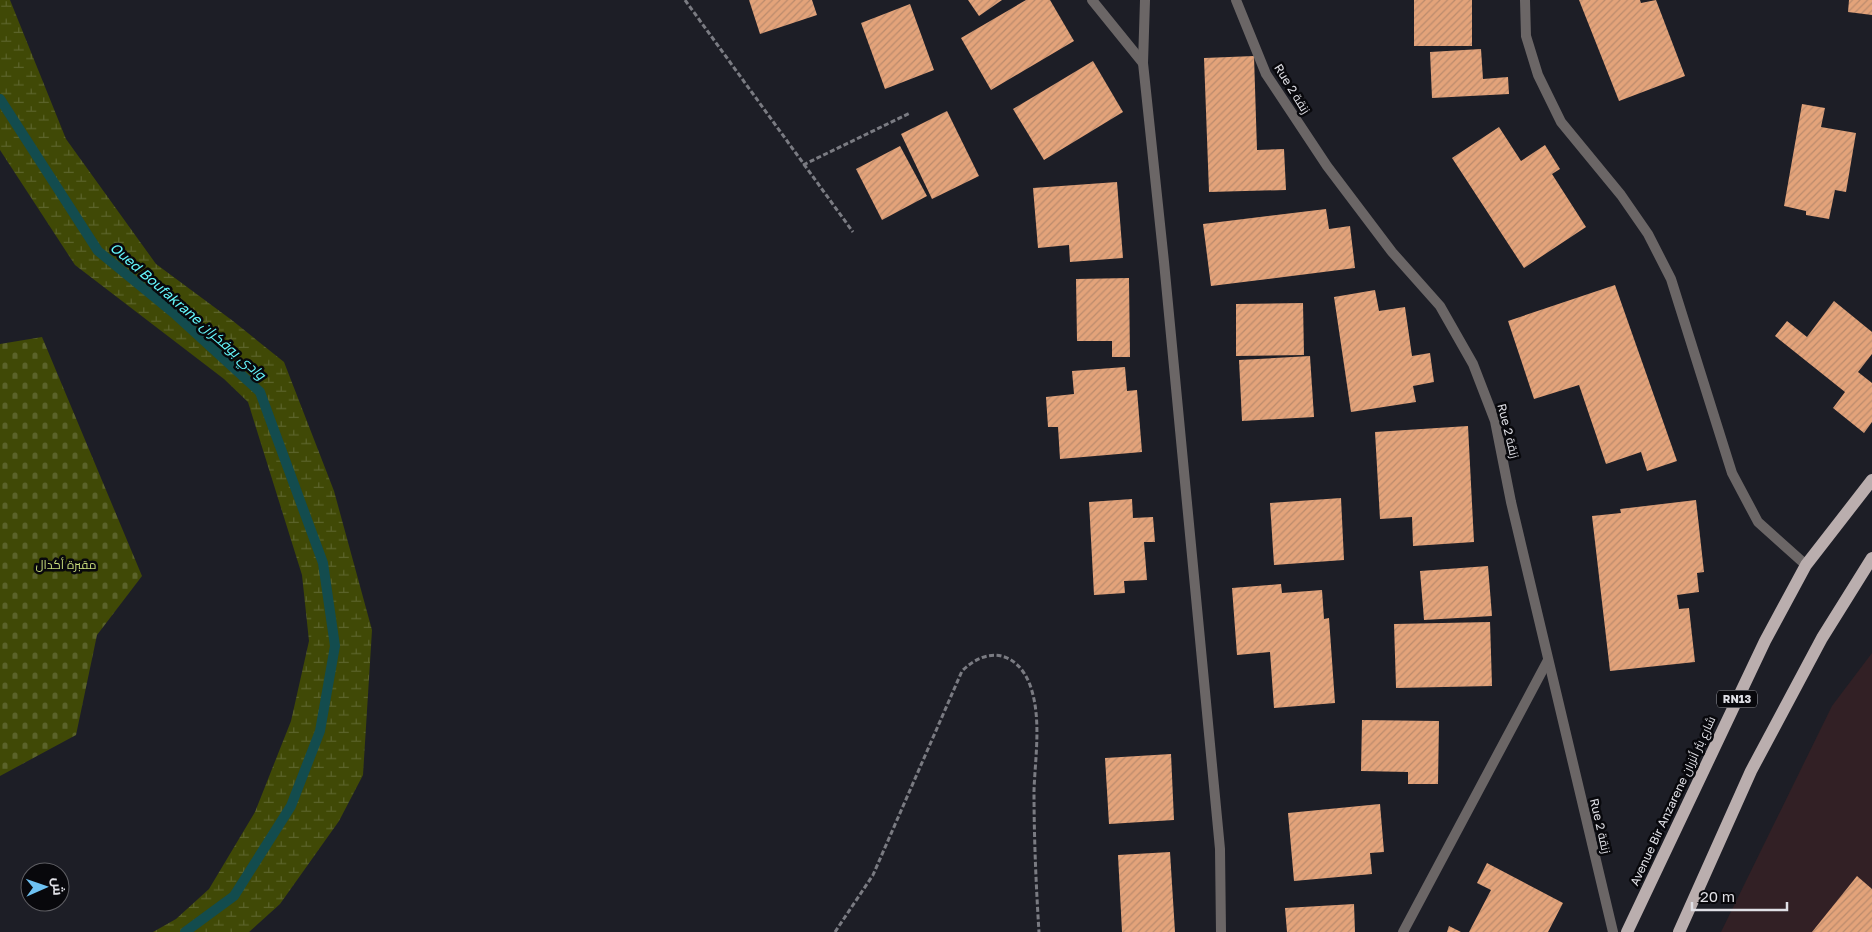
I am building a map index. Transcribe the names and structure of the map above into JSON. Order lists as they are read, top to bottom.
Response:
{
  "streets": {
    "main road": ["RN13", "Avenue Bir Anzarene شارع بئر أنزران"],
    "street": ["Rue 2 زنقة"]
  },
  "water": ["Oued Boufakrane وادي بوفكران"],
  "parks": ["مقبرة أكدال"],
  "scale_bar": "20 m",
  "north": "right"
}
